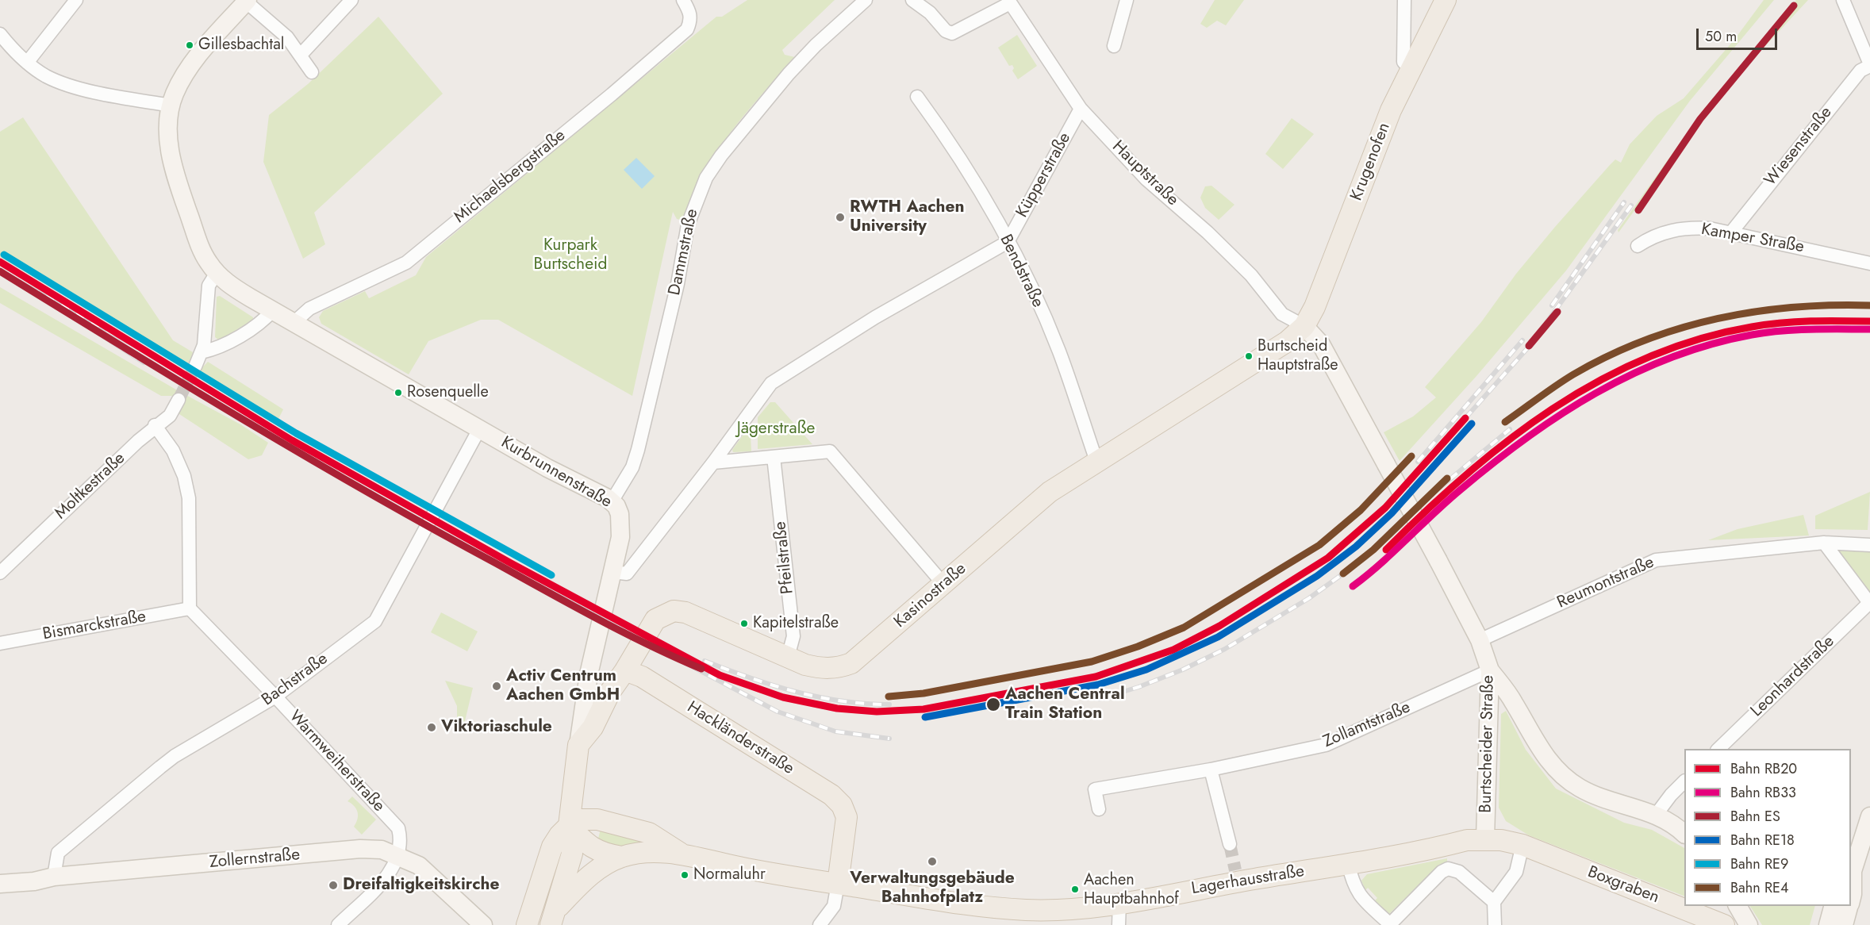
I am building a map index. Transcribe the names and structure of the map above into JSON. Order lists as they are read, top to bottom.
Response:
{
  "streets": {
    "main road": [
      "Krugenofen",
      "Kurbrunnenstraße",
      "Kasinostraße",
      "Hackländerstraße",
      "Burtscheider Straße",
      "Zollernstraße",
      "Lagerhausstraße",
      "Boxgraben"
    ],
    "street": [
      "Wiesenstraße",
      "Hauptstraße",
      "Küpperstraße",
      "Michaelsbergstraße",
      "Kamper Straße",
      "Dammstraße",
      "Bendstraße",
      "Moltkestraße",
      "Pfeilstraße",
      "Reumontstraße",
      "Bismarckstraße",
      "Leonhardstraße",
      "Bachstraße",
      "Zollamtstraße",
      "Warmweiherstraße"
    ]
  },
  "crossings": [
    ["Wiesenstraße", "Kamper Straße"],
    ["Krugenofen", "Hauptstraße"],
    ["Krugenofen", "Kasinostraße"],
    ["Krugenofen", "Burtscheider Straße"],
    ["Hauptstraße", "Küpperstraße"],
    ["Hauptstraße", "Kasinostraße"],
    ["Hauptstraße", "Burtscheider Straße"],
    ["Küpperstraße", "Bendstraße"],
    ["Michaelsbergstraße", "Kurbrunnenstraße"],
    ["Dammstraße", "Kurbrunnenstraße"],
    ["Bendstraße", "Kasinostraße"],
    ["Kurbrunnenstraße", "Kasinostraße"],
    ["Kurbrunnenstraße", "Bachstraße"],
    ["Pfeilstraße", "Kasinostraße"],
    ["Reumontstraße", "Burtscheider Straße"],
    ["Kasinostraße", "Hackländerstraße"],
    ["Kasinostraße", "Burtscheider Straße"],
    ["Bismarckstraße", "Warmweiherstraße"],
    ["Bachstraße", "Warmweiherstraße"],
    ["Bachstraße", "Zollernstraße"],
    ["Zollamtstraße", "Burtscheider Straße"],
    ["Hackländerstraße", "Lagerhausstraße"],
    ["Burtscheider Straße", "Lagerhausstraße"],
    ["Warmweiherstraße", "Zollernstraße"],
    ["Lagerhausstraße", "Boxgraben"]
  ],
  "parks": ["Kurpark Burtscheid", "Jägerstraße"],
  "places": [
    "Gillesbachtal",
    "RWTH Aachen University",
    "Burtscheid Hauptstraße",
    "Rosenquelle",
    "Kapitelstraße",
    "Activ Centrum Aachen GmbH",
    "Aachen Central Train Station",
    "Viktoriaschule",
    "Verwaltungsgebäude Bahnhofplatz",
    "Normaluhr",
    "Dreifaltigkeitskirche",
    "Aachen Hauptbahnhof"
  ],
  "lines": [
    "rail line ES",
    "rail line RE9",
    "rail line RB20",
    "rail line RE4",
    "rail line RB33",
    "rail line RE18"
  ],
  "legend": [
    "Bahn RB20",
    "Bahn RB33",
    "Bahn ES",
    "Bahn RE18",
    "Bahn RE9",
    "Bahn RE4"
  ],
  "scale_bar": "50 m"
}
